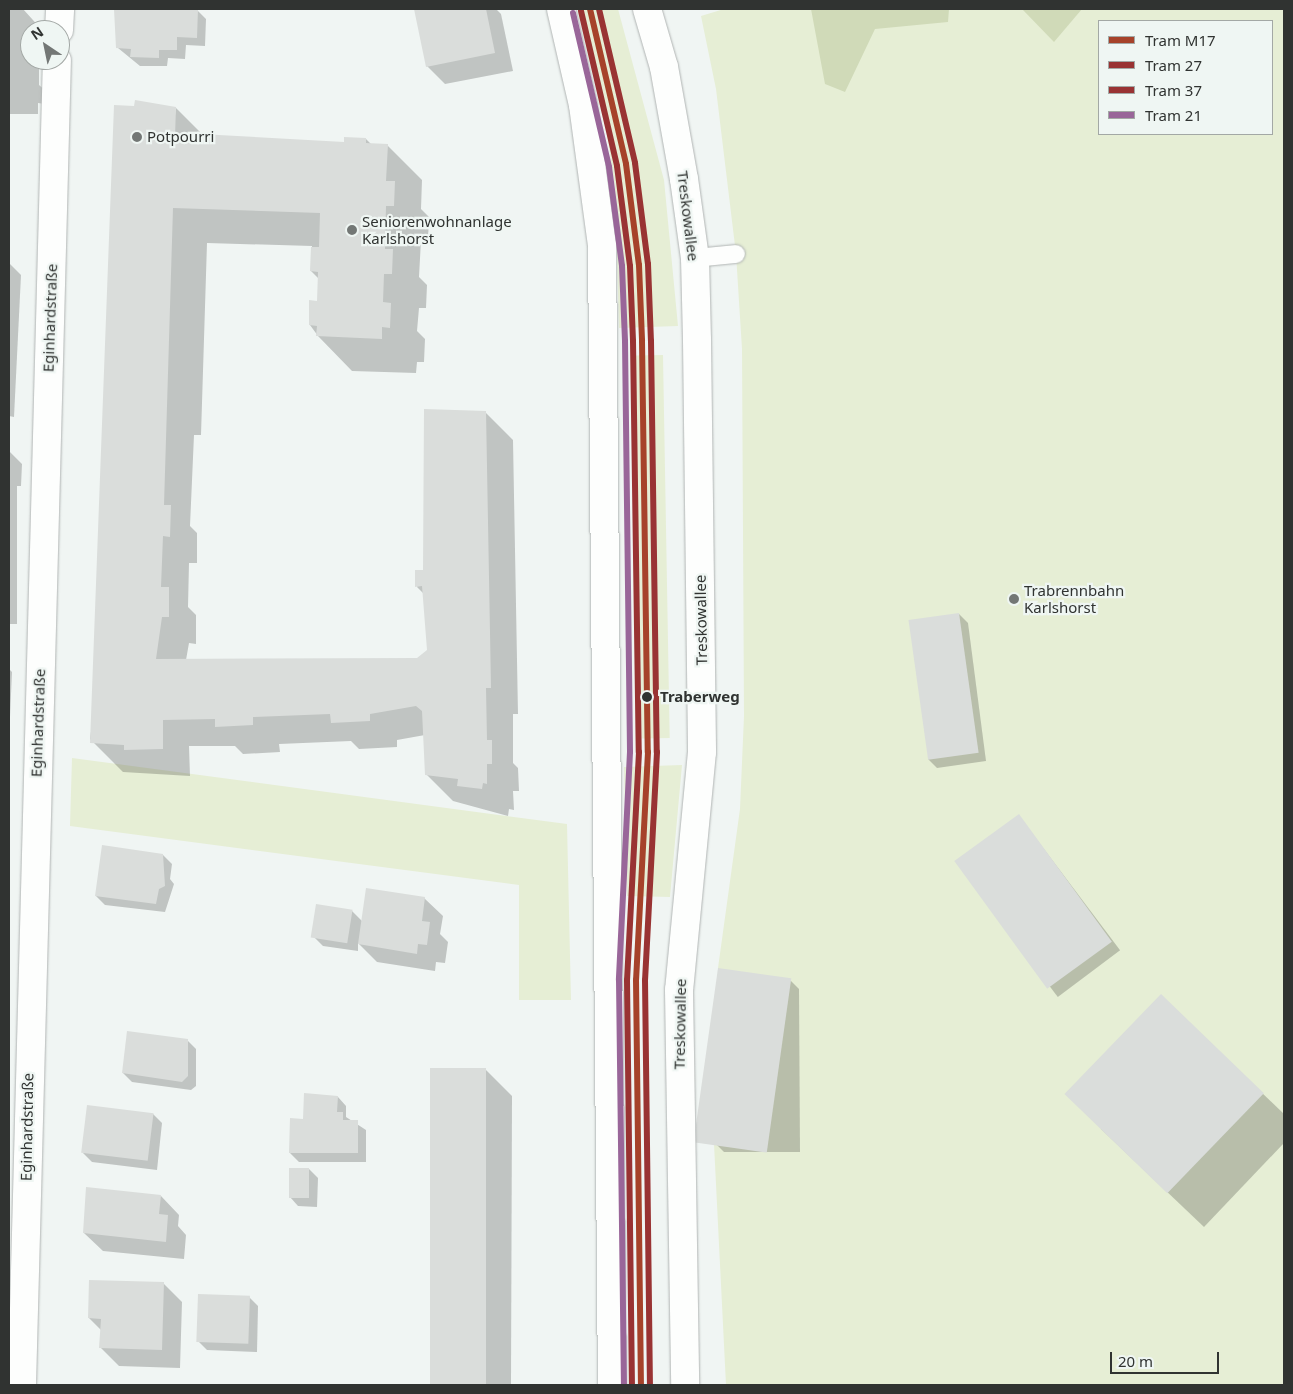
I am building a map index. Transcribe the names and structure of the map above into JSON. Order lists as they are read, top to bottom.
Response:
{
  "streets": {
    "main road": ["Treskowallee", "Eginhardstraße"]
  },
  "places": [
    "Potpourri",
    "Seniorenwohnanlage Karlshorst",
    "Trabrennbahn Karlshorst",
    "Traberweg"
  ],
  "lines": [
    "tram line M17",
    "tram line 37",
    "tram line 27",
    "tram line 21"
  ],
  "legend": [
    "Tram M17",
    "Tram 27",
    "Tram 37",
    "Tram 21"
  ],
  "scale_bar": "20 m",
  "north": "top left"
}
